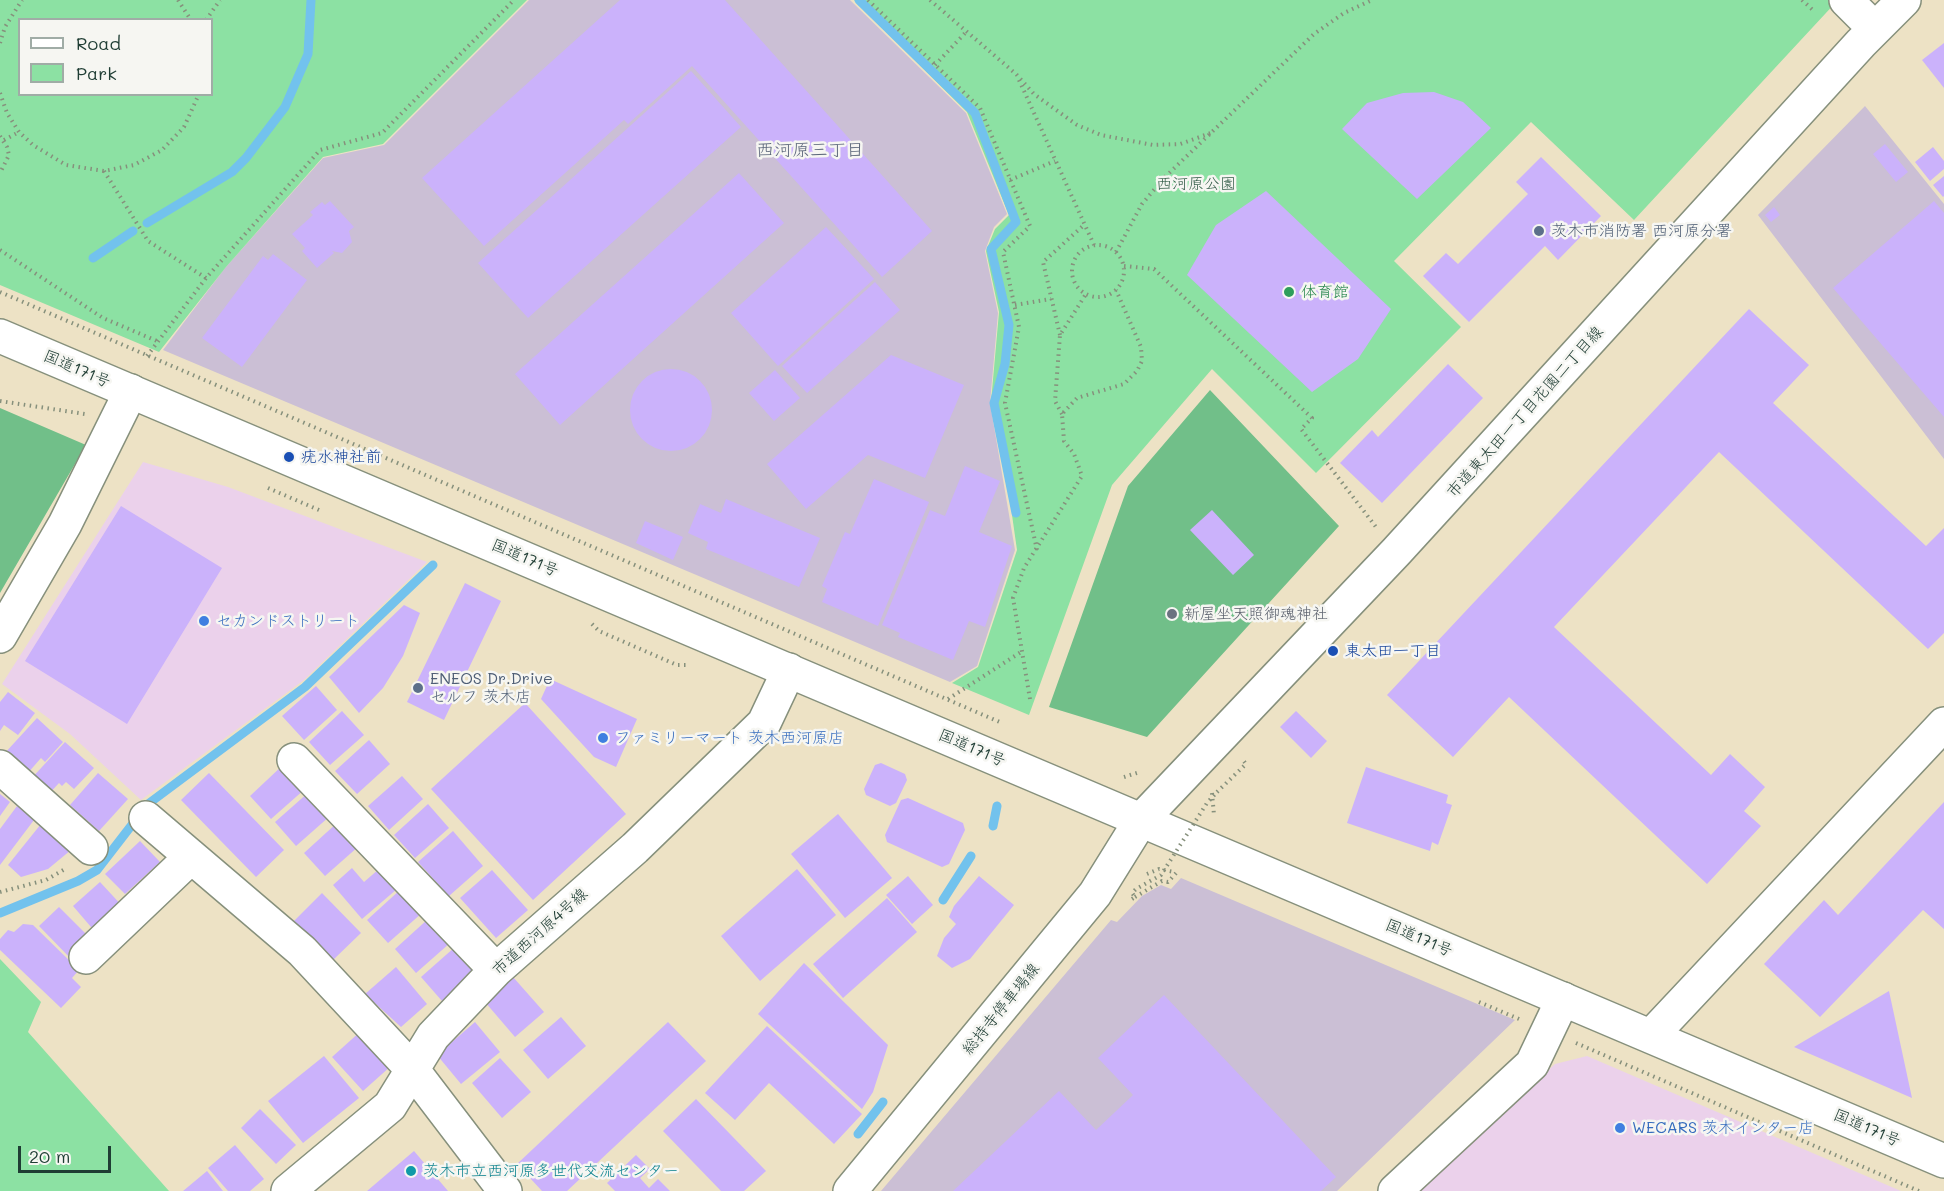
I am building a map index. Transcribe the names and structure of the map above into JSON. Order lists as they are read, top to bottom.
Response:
{
  "streets": {
    "main road": [
      "国道171号",
      "市道東太田一丁目花園二丁目線",
      "市道西河原4号線",
      "総持寺停車場線"
    ]
  },
  "crossings": [
    ["国道171号", "市道東太田一丁目花園二丁目線"],
    ["国道171号", "市道西河原4号線"],
    ["国道171号", "総持寺停車場線"],
    ["市道東太田一丁目花園二丁目線", "総持寺停車場線"]
  ],
  "districts": ["西河原三丁目"],
  "parks": ["西河原公園"],
  "places": [
    "茨木市消防署 西河原分署",
    "体育館",
    "疣水神社前",
    "新屋坐天照御魂神社",
    "セカンドストリート",
    "東太田一丁目",
    "ENEOS Dr.Drive セルフ 茨木店",
    "ファミリーマート 茨木西河原店",
    "WECARS 茨木インター店",
    "茨木市立西河原多世代交流センター"
  ],
  "legend": ["Road", "Park"],
  "scale_bar": "20 m"
}
